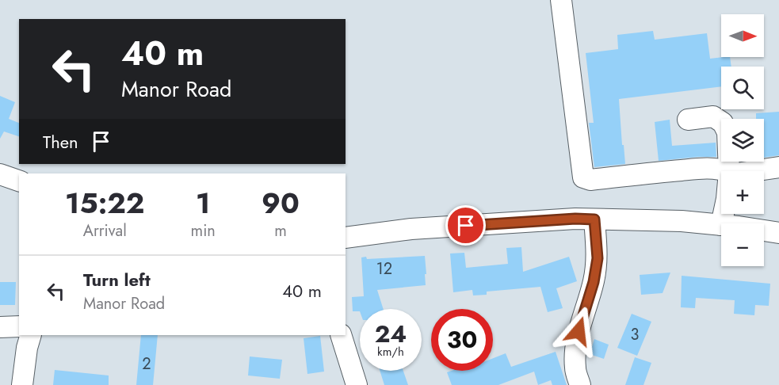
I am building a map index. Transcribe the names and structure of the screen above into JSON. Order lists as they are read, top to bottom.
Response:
{
  "house_numbers": ["12", "3", "2"],
  "north": "right",
  "page": {
    "map_buttons": ["+", "−"],
    "turn": ["40 m", "Manor Road"],
    "then": "Then",
    "eta": [
      "15:22",
      "Arrival",
      "1",
      "min",
      "90",
      "m"
    ],
    "list": [
      {
        "name": "Turn left",
        "note": "Manor Road",
        "value": "40 m"
      }
    ],
    "speed": "24 km/h",
    "limit": "30"
  }
}
